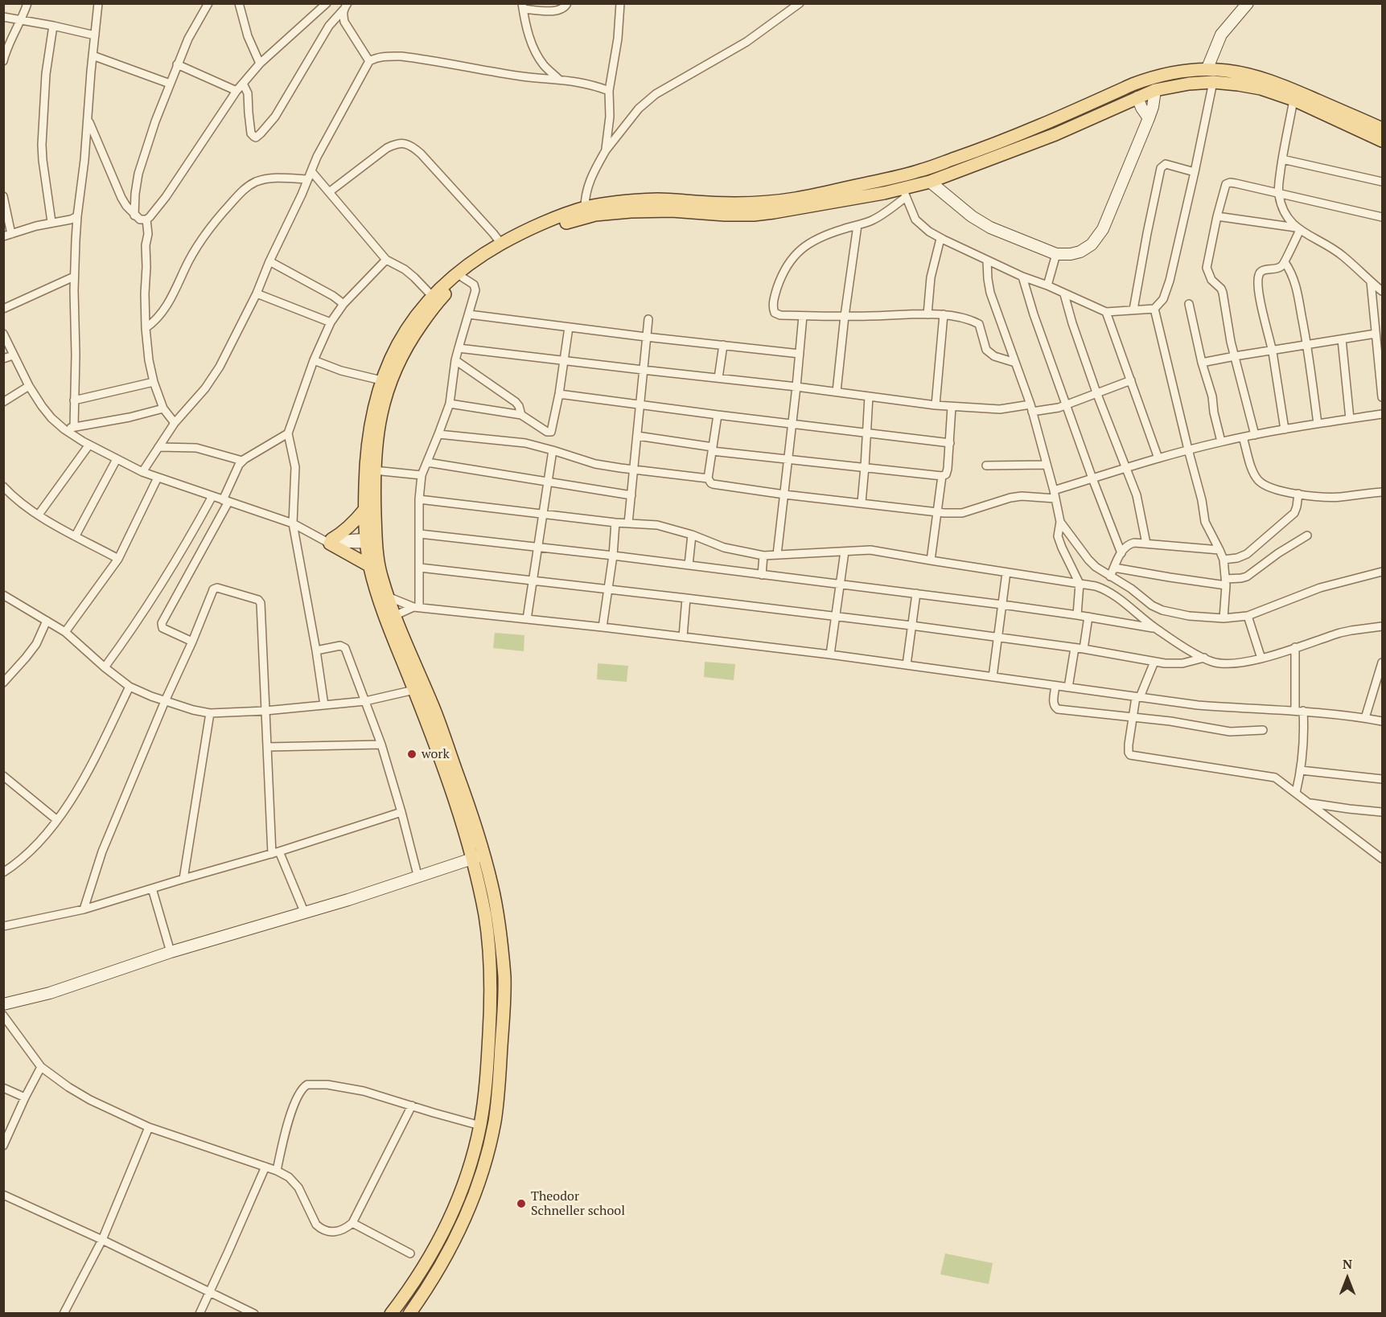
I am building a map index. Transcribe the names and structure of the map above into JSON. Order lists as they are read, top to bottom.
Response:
{
  "places": ["work", "Theodor Schneller school"],
  "north": "top"
}
